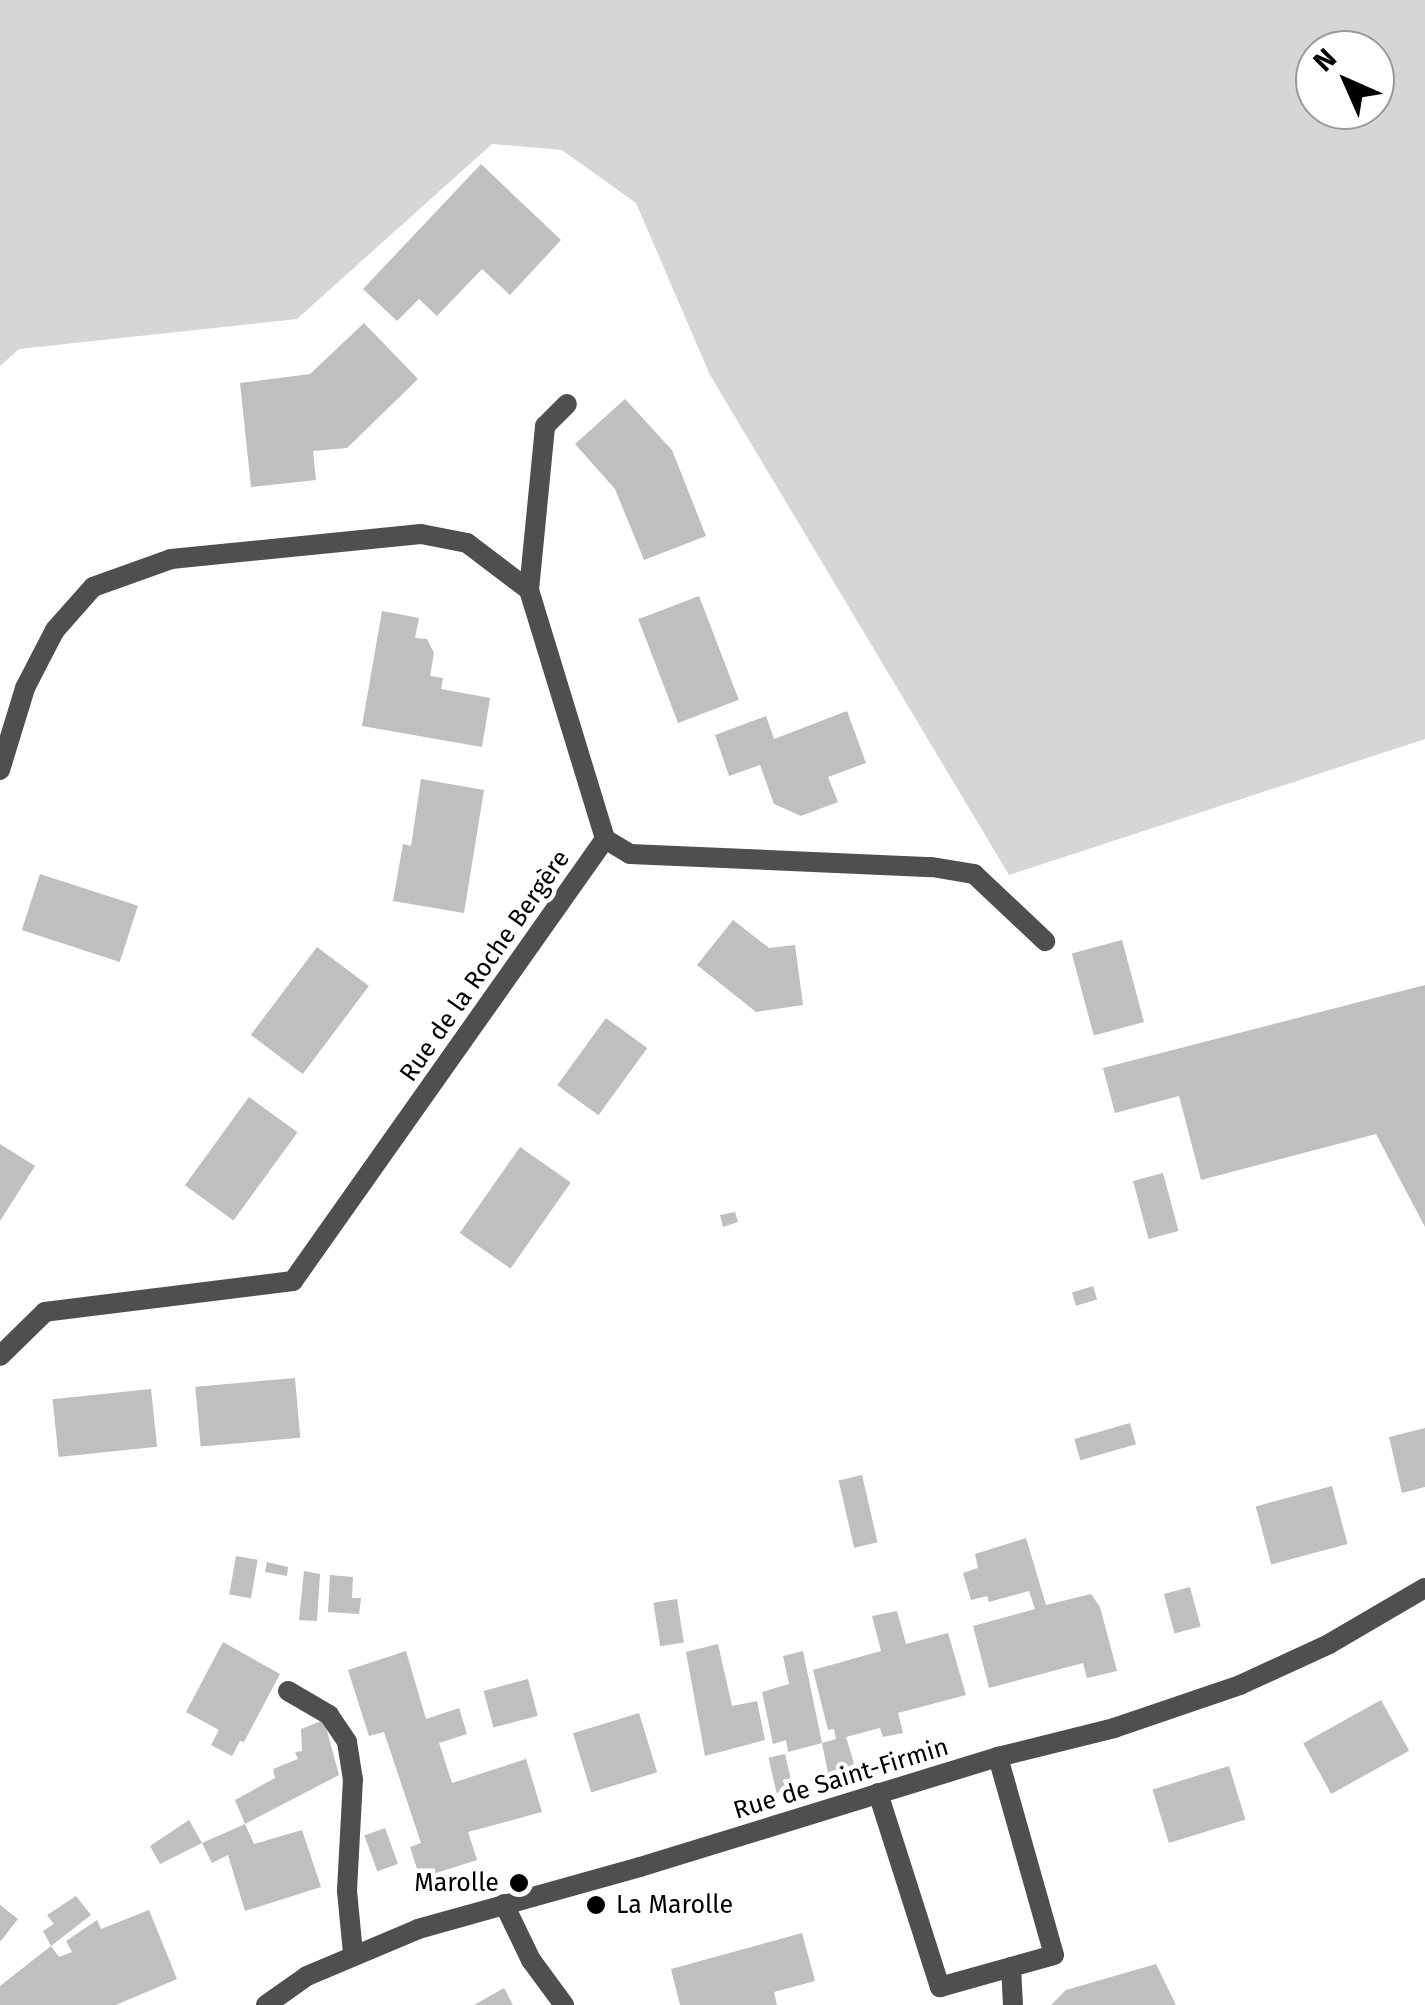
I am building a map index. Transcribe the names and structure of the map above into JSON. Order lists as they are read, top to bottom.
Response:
{
  "streets": {
    "street": ["Rue de la Roche Bergère", "Rue de Saint-Firmin"]
  },
  "places": ["Marolle", "La Marolle"],
  "north": "top left"
}
